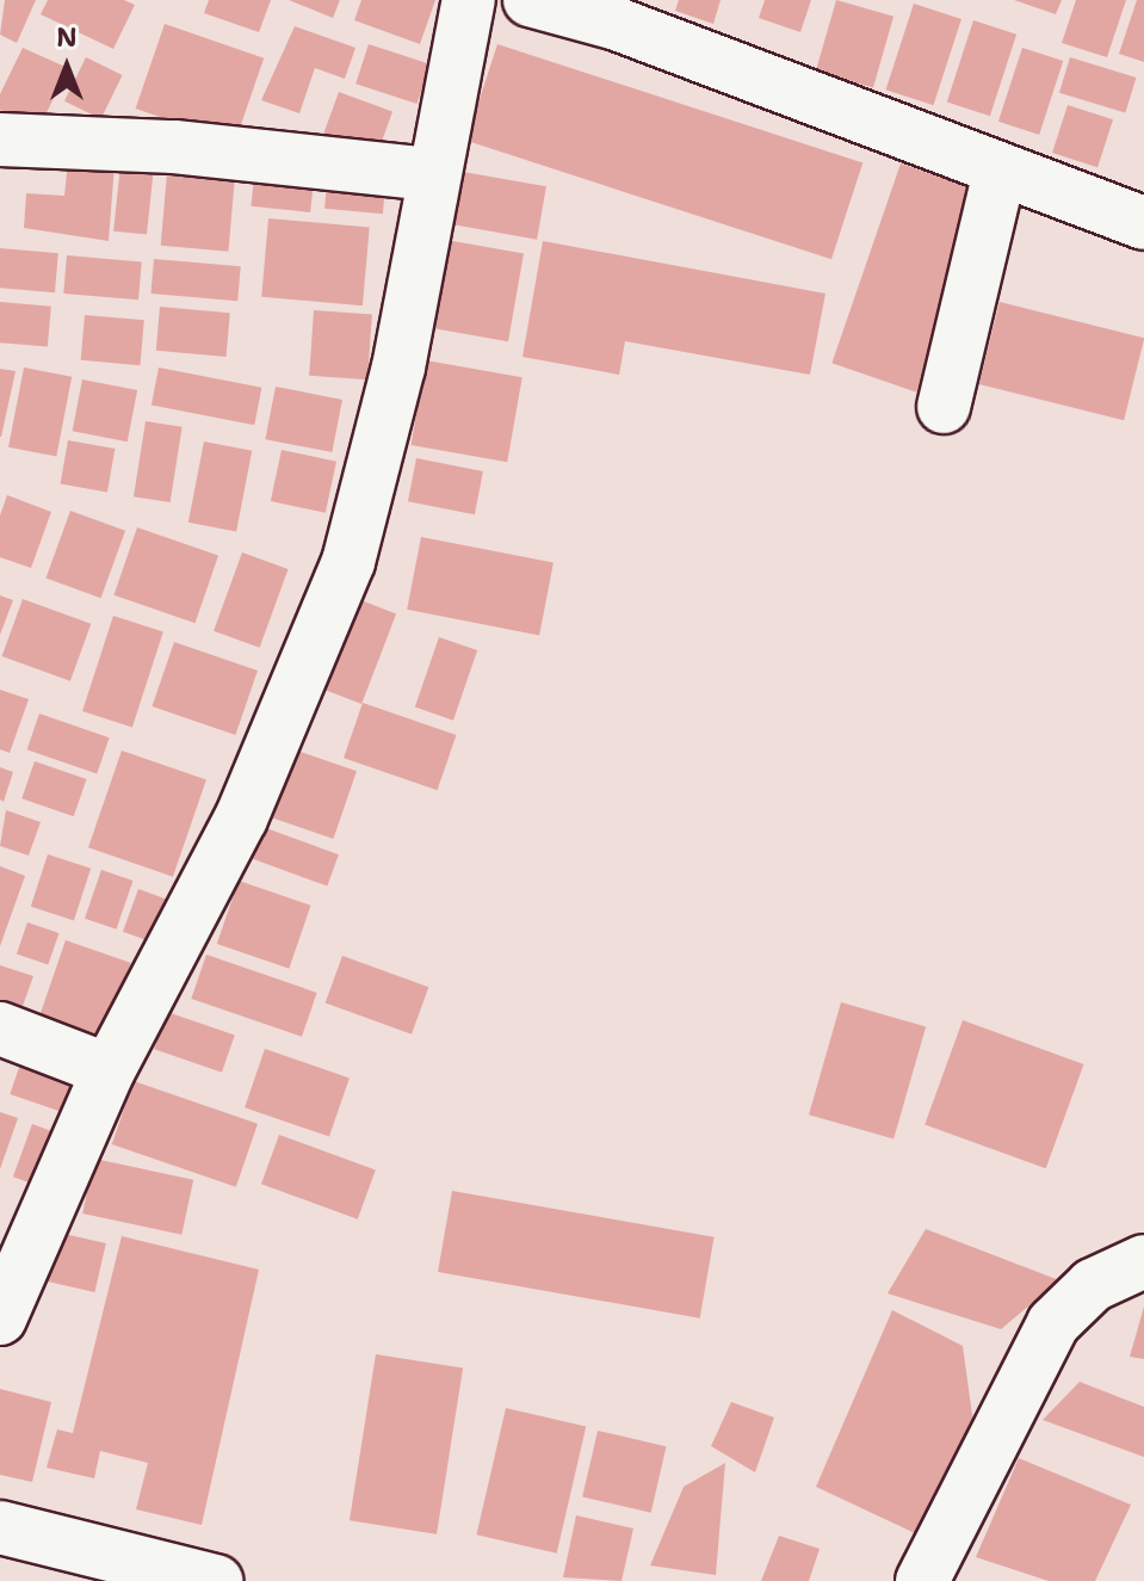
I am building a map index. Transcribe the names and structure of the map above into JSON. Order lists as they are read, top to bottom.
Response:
{
  "north": "top"
}
